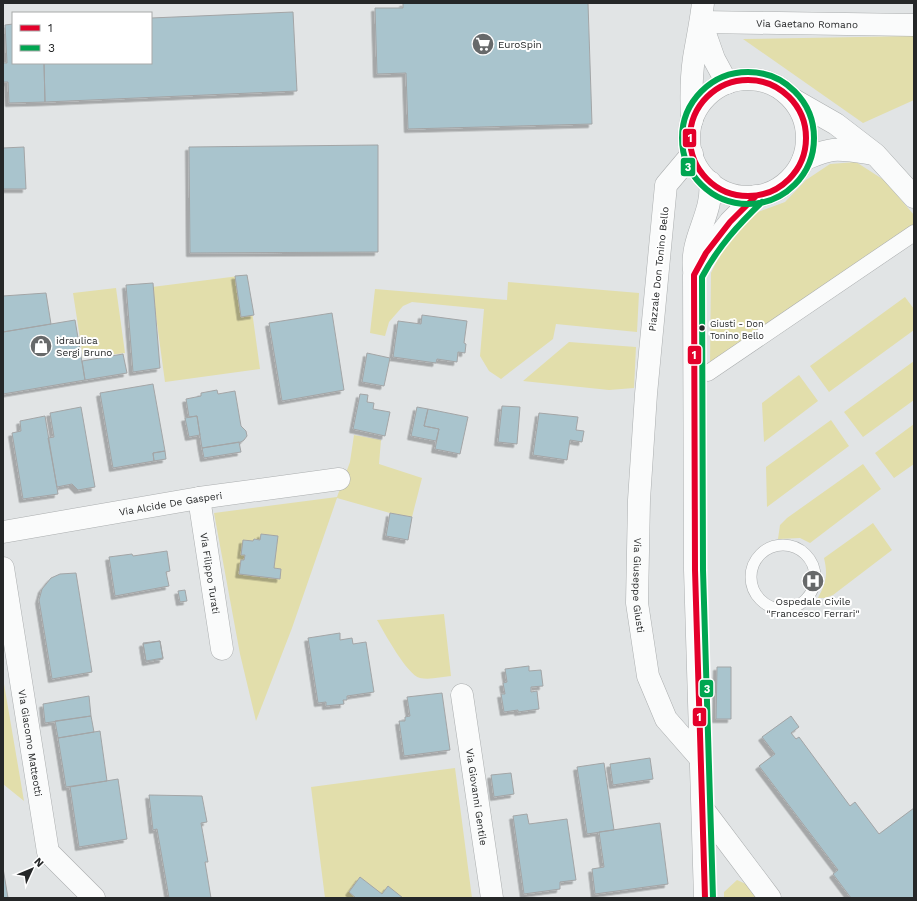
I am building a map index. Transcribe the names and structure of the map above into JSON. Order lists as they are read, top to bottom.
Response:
{
  "streets": {
    "street": [
      "Via Gaetano Romano",
      "Piazzale Don Tonino Bello",
      "Via Alcide De Gasperi",
      "Via Filippo Turati",
      "Via Giuseppe Giusti",
      "Via Giacomo Matteotti",
      "Via Giovanni Gentile"
    ]
  },
  "crossings": [
    ["Piazzale Don Tonino Bello", "Via Giuseppe Giusti"],
    ["Via Alcide De Gasperi", "Via Filippo Turati"]
  ],
  "places": {
    "supermarket": ["EuroSpin"],
    "other": ["Giusti - Don Tonino Bello"],
    "shop": ["idraulica Sergi Bruno"],
    "hospital": ["Ospedale Civile \"Francesco Ferrari\""]
  },
  "lines": ["transit line 3", "transit line 1"],
  "legend": ["1", "3"],
  "north": "top right"
}
